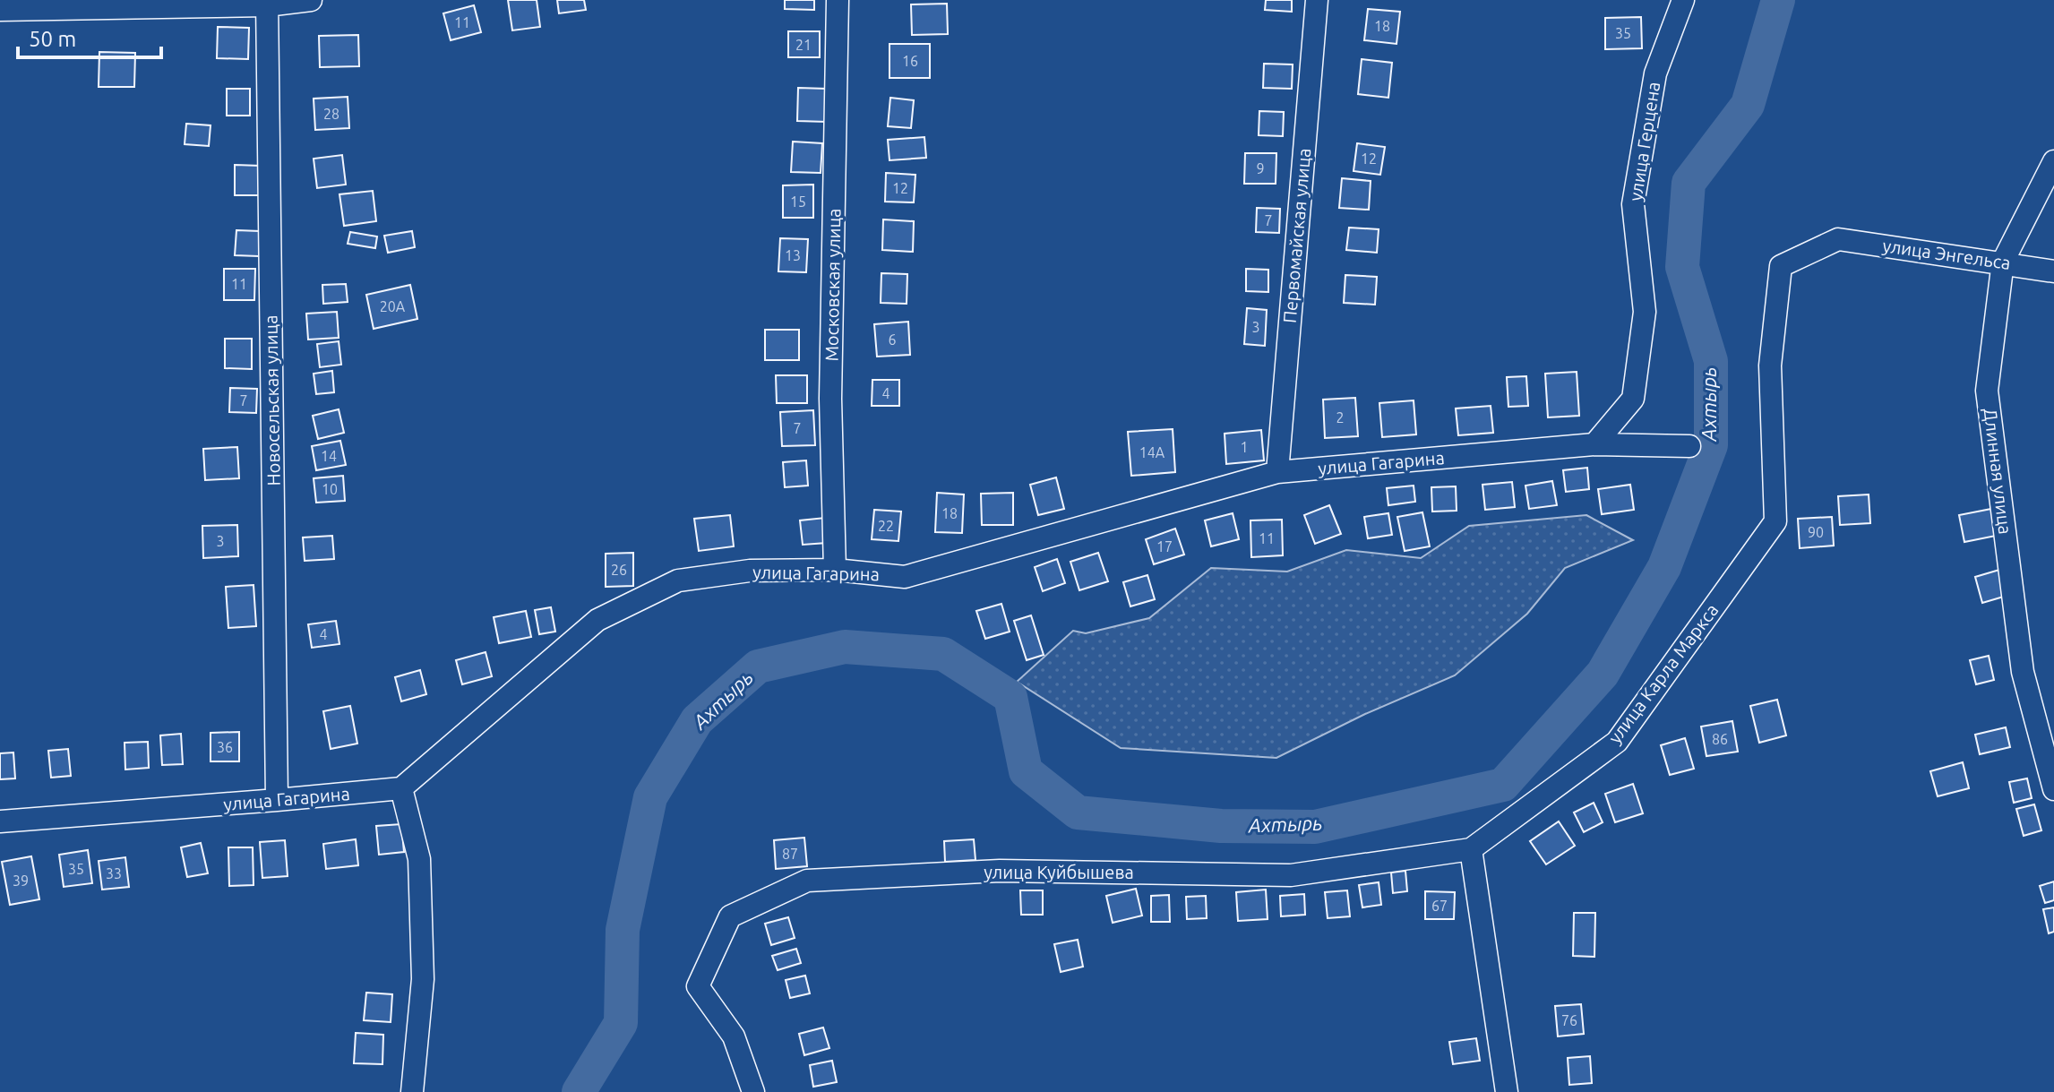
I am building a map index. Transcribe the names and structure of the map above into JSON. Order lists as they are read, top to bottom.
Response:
{
  "streets": {
    "street": [
      "улица Герцена",
      "Первомайская улица",
      "улица Энгельса",
      "Московская улица",
      "Новосельская улица",
      "улица Гагарина",
      "Длинная улица",
      "улица Карла Маркса",
      "улица Куйбышева"
    ]
  },
  "crossings": [
    ["улица Герцена", "улица Гагарина"],
    ["Первомайская улица", "улица Гагарина"],
    ["улица Энгельса", "Длинная улица"],
    ["улица Энгельса", "улица Карла Маркса"],
    ["Московская улица", "улица Гагарина"],
    ["Новосельская улица", "улица Гагарина"],
    ["улица Карла Маркса", "улица Куйбышева"]
  ],
  "water": ["Ахтырь"],
  "house_numbers": [
    "11",
    "18",
    "35",
    "21",
    "16",
    "28",
    "12",
    "9",
    "12",
    "15",
    "7",
    "13",
    "11",
    "20А",
    "3",
    "6",
    "4",
    "7",
    "2",
    "7",
    "1",
    "14А",
    "14",
    "10",
    "18",
    "22",
    "90",
    "11",
    "3",
    "17",
    "26",
    "4",
    "86",
    "36",
    "87",
    "35",
    "33",
    "39",
    "67",
    "76"
  ],
  "scale_bar": "50 m"
}
